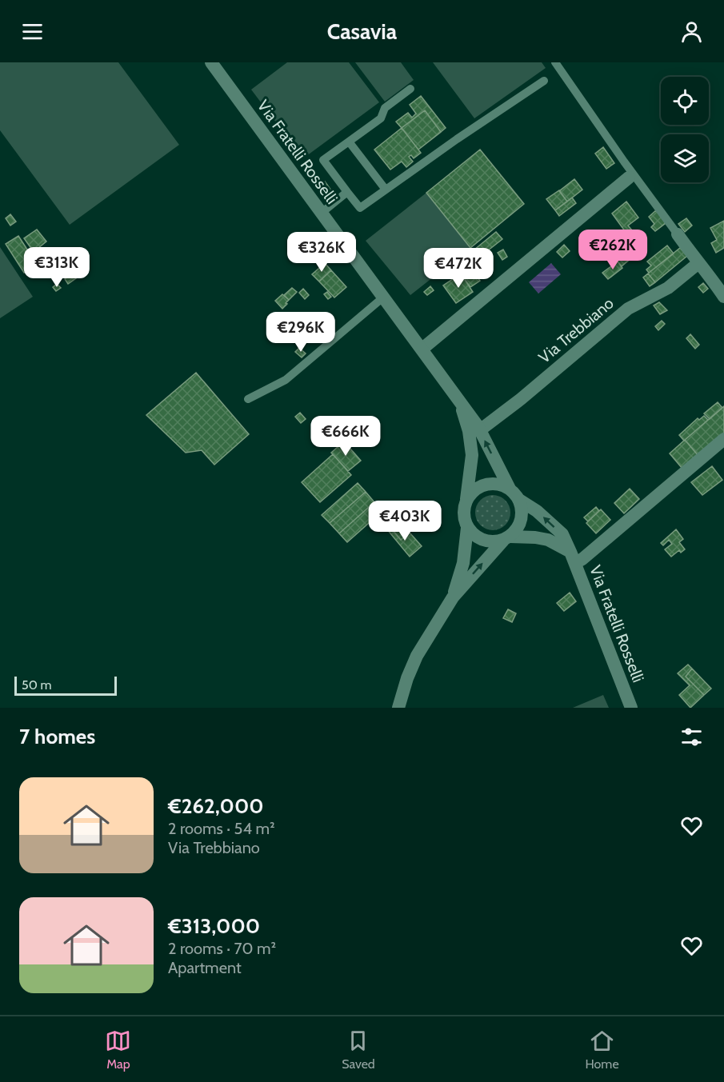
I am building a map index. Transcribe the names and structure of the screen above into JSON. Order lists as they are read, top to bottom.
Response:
{
  "streets": {
    "street": ["Via Fratelli Rosselli", "Via Trebbiano"]
  },
  "crossings": [
    ["Via Fratelli Rosselli", "Via Trebbiano"]
  ],
  "scale_bar": "50 m",
  "page": {
    "header": "Casavia",
    "price": [
      "€262K",
      "€326K",
      "€313K",
      "€472K",
      "€296K",
      "€666K",
      "€403K"
    ],
    "scale": "50 m",
    "heading": "7 homes",
    "list": [
      {
        "name": "€262,000",
        "note": "2 rooms · 54 m² · Via Trebbiano"
      },
      {
        "name": "€313,000",
        "note": "2 rooms · 70 m² · Apartment"
      }
    ],
    "tabs": ["Map", "Saved", "Home"]
  }
}
